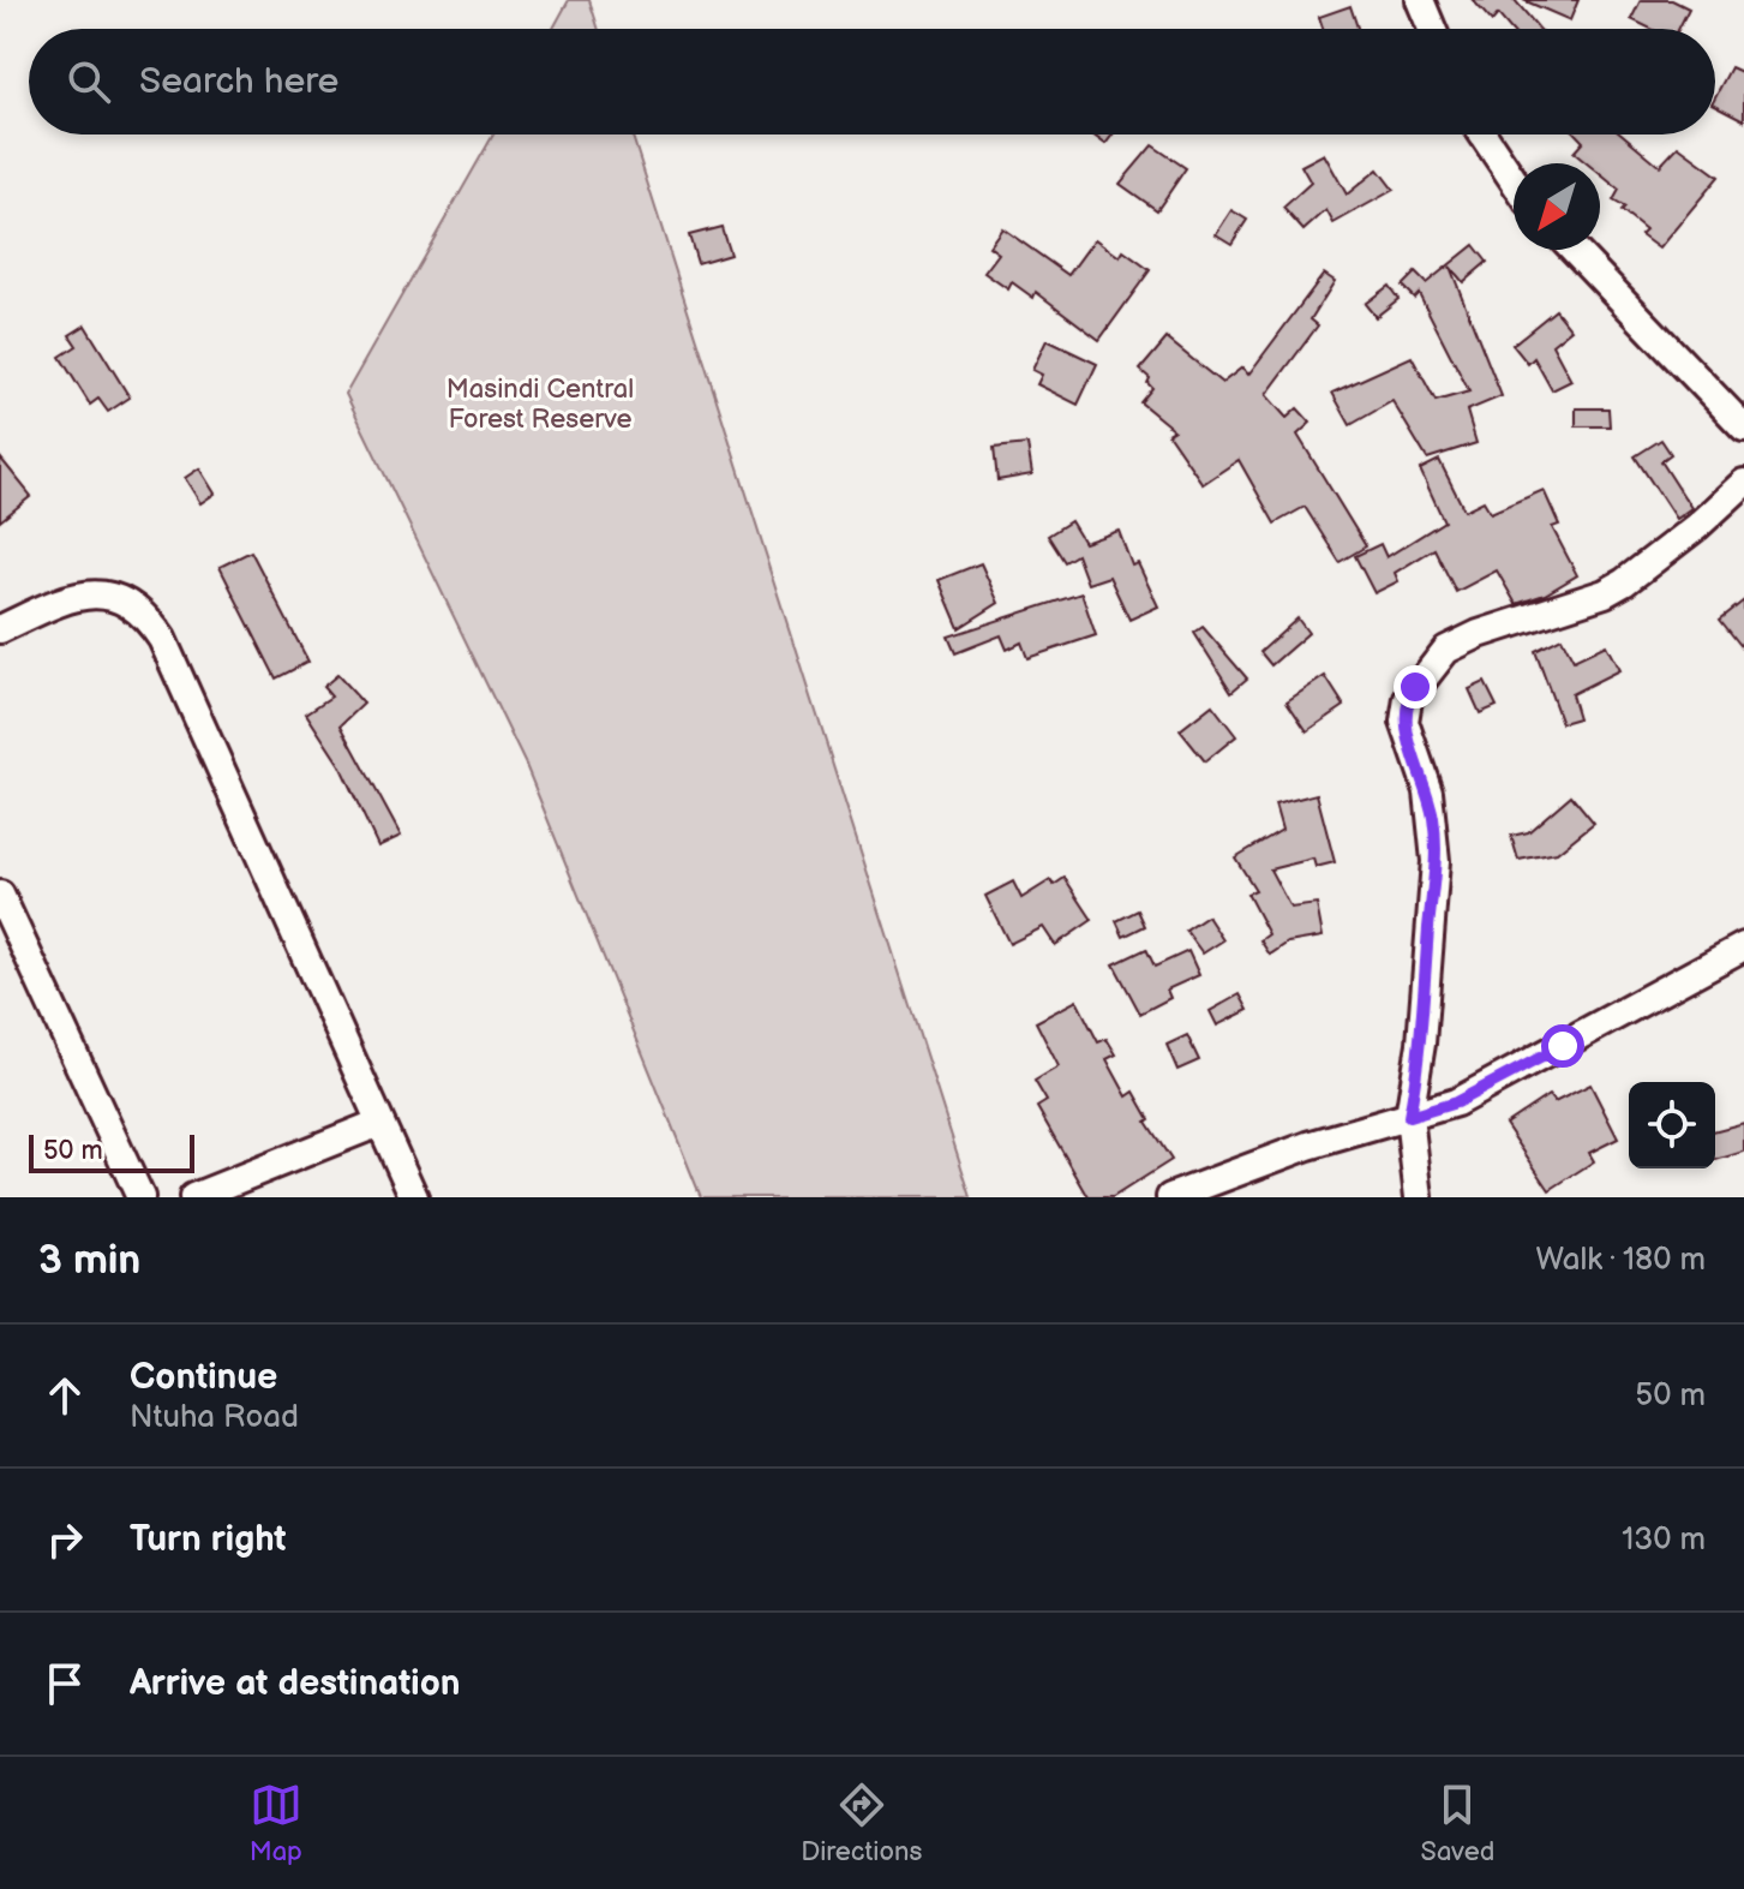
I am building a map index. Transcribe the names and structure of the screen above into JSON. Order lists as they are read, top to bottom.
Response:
{
  "parks": ["Masindi Central Forest Reserve"],
  "scale_bar": "50 m",
  "north": "bottom left",
  "page": {
    "search": "Search here",
    "scale": "50 m",
    "heading": ["3 min", "Walk · 180 m"],
    "list": [
      ["Continue", "Ntuha Road", "50 m"],
      ["Turn right", "130 m"],
      "Arrive at destination"
    ],
    "nav": ["Map", "Directions", "Saved"]
  }
}
